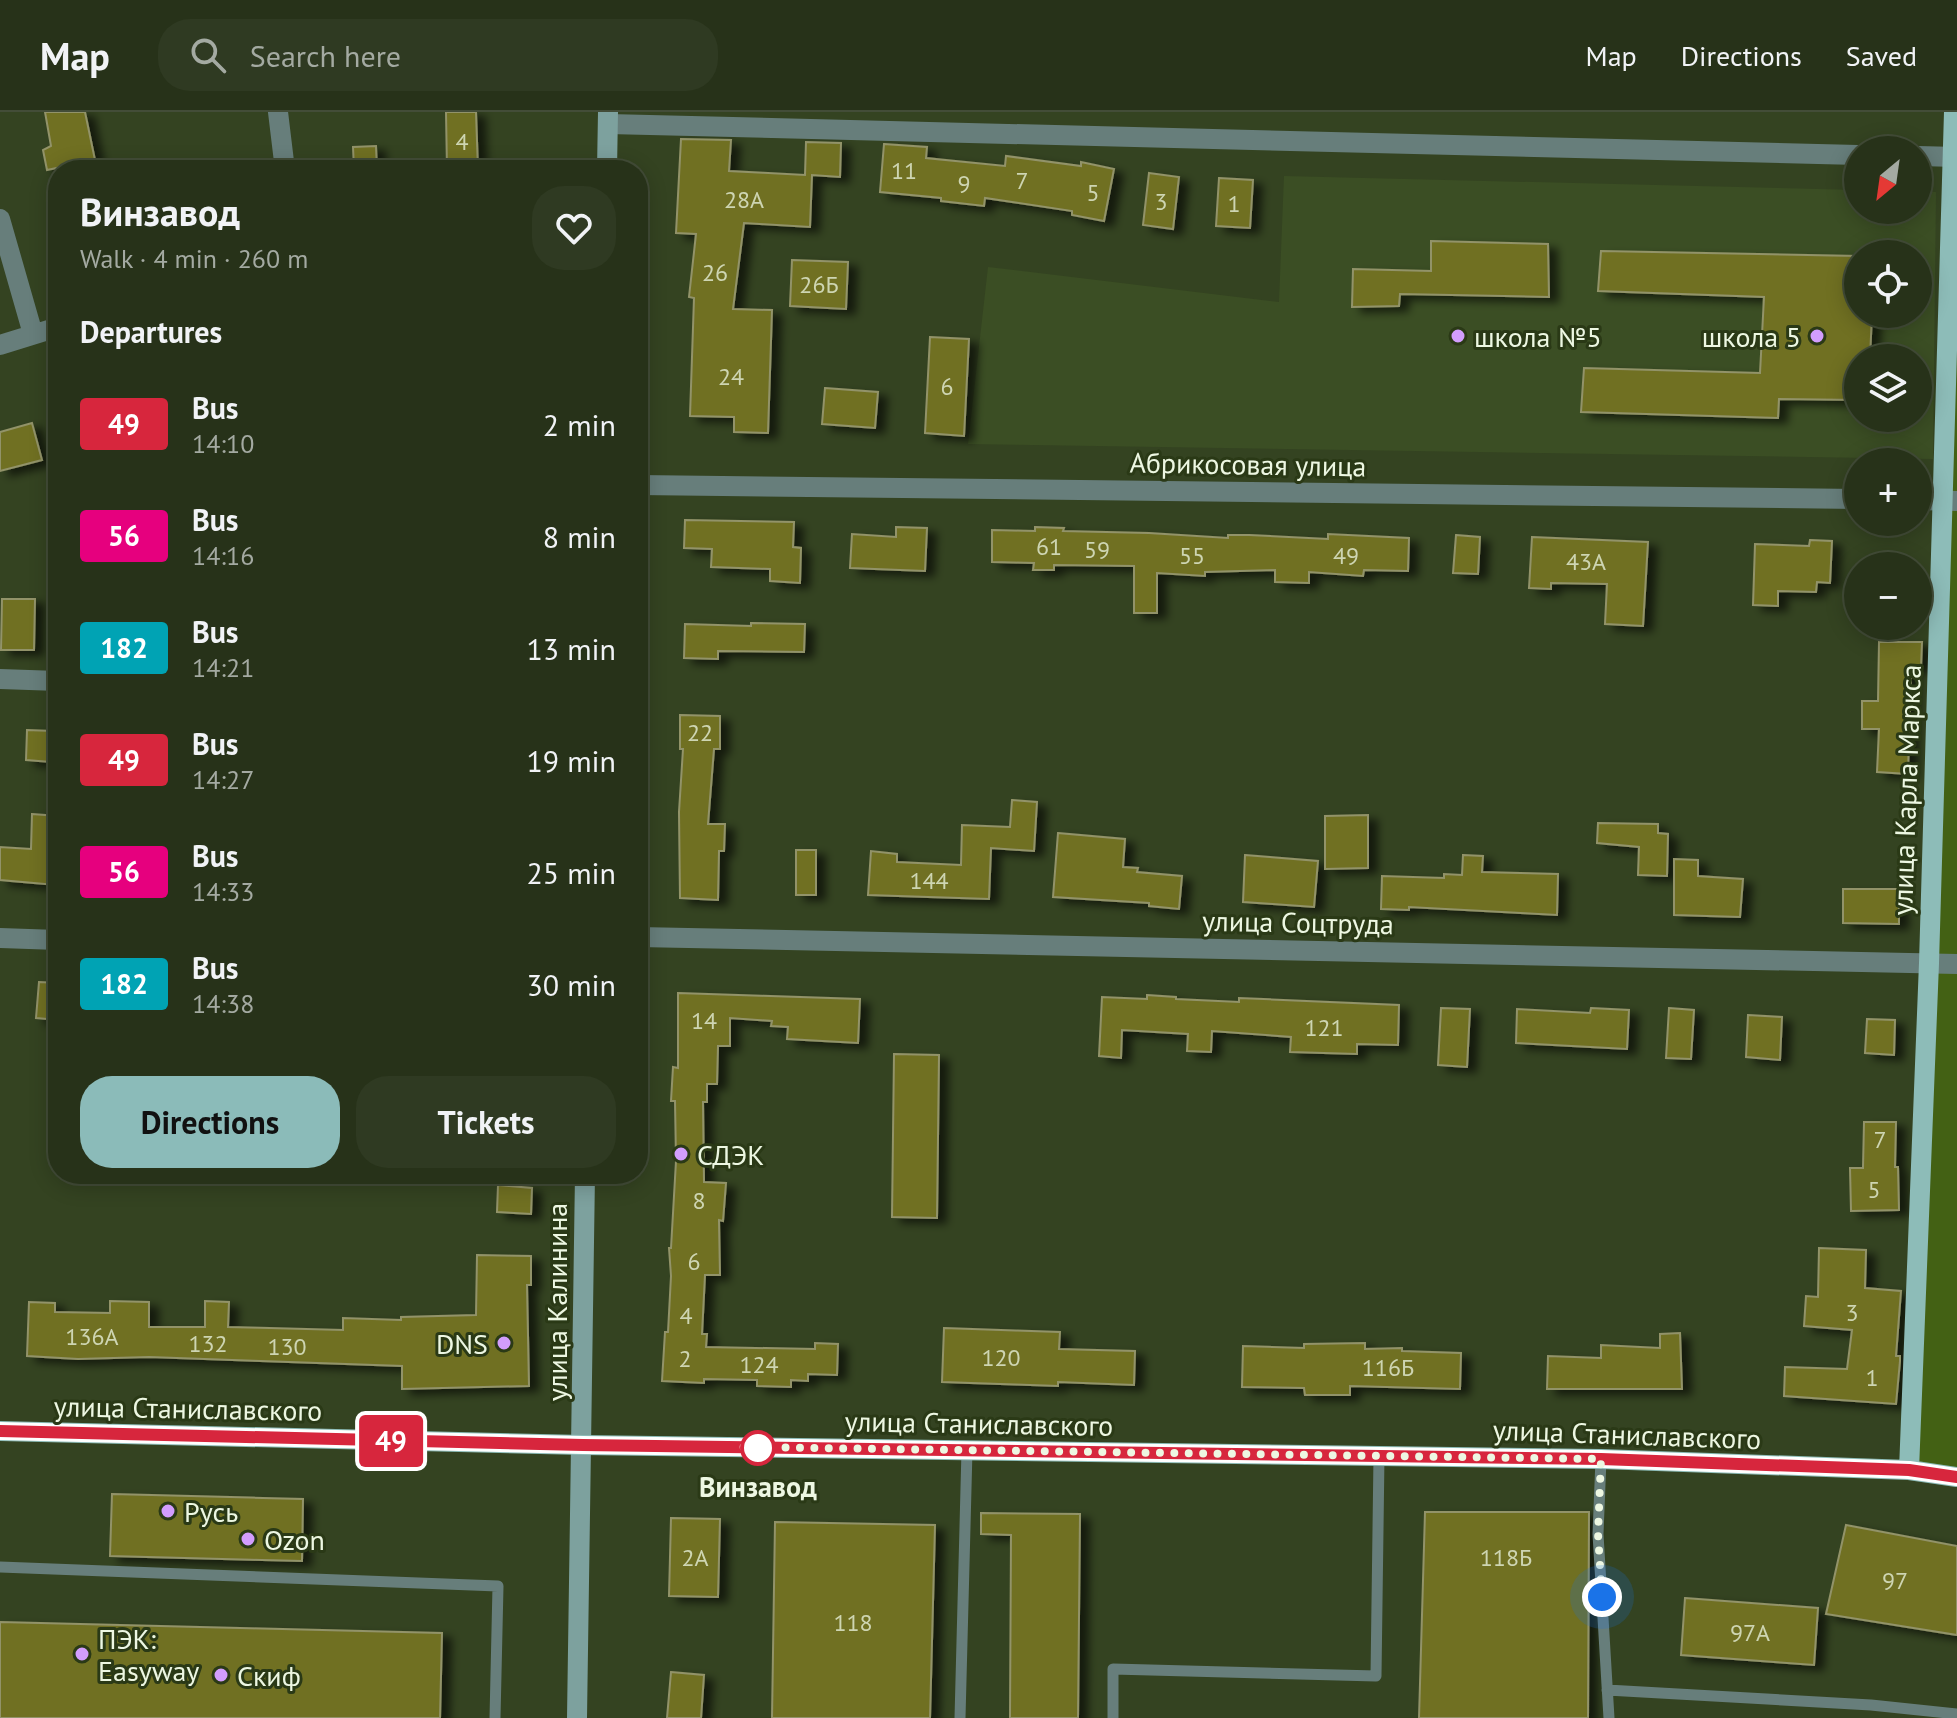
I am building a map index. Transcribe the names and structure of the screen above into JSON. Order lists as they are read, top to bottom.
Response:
{
  "streets": {
    "main road": ["улица Карла Маркса", "улица Калинина", "улица Станиславского"],
    "street": ["Абрикосовая улица", "улица Соцтруда"]
  },
  "crossings": [
    ["улица Карла Маркса", "улица Соцтруда"],
    ["улица Карла Маркса", "улица Станиславского"],
    ["улица Калинина", "улица Станиславского"]
  ],
  "places": [
    "школа №5",
    "школа 5",
    "СДЭК",
    "DNS",
    "Винзавод",
    "Русь",
    "Ozon",
    "ПЭК: Easyway",
    "Скиф"
  ],
  "lines": ["bus line 49"],
  "house_numbers": [
    "4",
    "11",
    "7",
    "9",
    "5",
    "28А",
    "3",
    "1",
    "26",
    "26Б",
    "24",
    "6",
    "61",
    "59",
    "55",
    "49",
    "43А",
    "22",
    "144",
    "14",
    "121",
    "7",
    "5",
    "8",
    "6",
    "3",
    "4",
    "136А",
    "132",
    "130",
    "120",
    "2",
    "124",
    "116Б",
    "1",
    "2А",
    "118Б",
    "97",
    "118",
    "97А"
  ],
  "north": "bottom left",
  "page": {
    "header": "Map",
    "search": "Search here",
    "nav": ["Map", "Directions", "Saved"],
    "on_map": "49",
    "map_buttons": ["+", "−"],
    "heading": [
      ["Винзавод", "Walk · 4 min · 260 m"],
      "Departures"
    ],
    "list": [
      {
        "mark": "49",
        "name": "Bus",
        "note": "14:10",
        "value": "2 min"
      },
      {
        "mark": "56",
        "name": "Bus",
        "note": "14:16",
        "value": "8 min"
      },
      {
        "mark": "182",
        "name": "Bus",
        "note": "14:21",
        "value": "13 min"
      },
      {
        "mark": "49",
        "name": "Bus",
        "note": "14:27",
        "value": "19 min"
      },
      {
        "mark": "56",
        "name": "Bus",
        "note": "14:33",
        "value": "25 min"
      },
      {
        "mark": "182",
        "name": "Bus",
        "note": "14:38",
        "value": "30 min"
      }
    ],
    "buttons": ["Directions", "Tickets"]
  }
}
